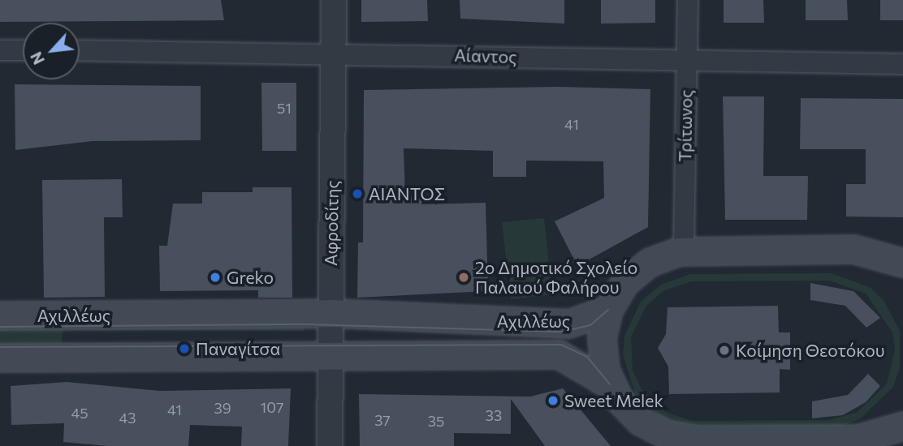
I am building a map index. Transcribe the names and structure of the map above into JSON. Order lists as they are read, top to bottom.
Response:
{
  "streets": {
    "main road": ["Αχιλλέως"],
    "street": ["Αίαντος", "Τρίτωνος", "Αφροδίτης"]
  },
  "crossings": [
    ["Αίαντος", "Τρίτωνος"],
    ["Αίαντος", "Αφροδίτης"],
    ["Αφροδίτης", "Αχιλλέως"]
  ],
  "places": [
    "ΑΙΑΝΤΟΣ",
    "Greko",
    "2ο Δημοτικό Σχολείο Παλαιού Φαλήρου",
    "Παναγίτσα",
    "Κοίμηση Θεοτόκου",
    "Sweet Melek"
  ],
  "house_numbers": [
    "51",
    "41",
    "107",
    "39",
    "41",
    "45",
    "33",
    "43",
    "37",
    "35"
  ],
  "north": "bottom left"
}
